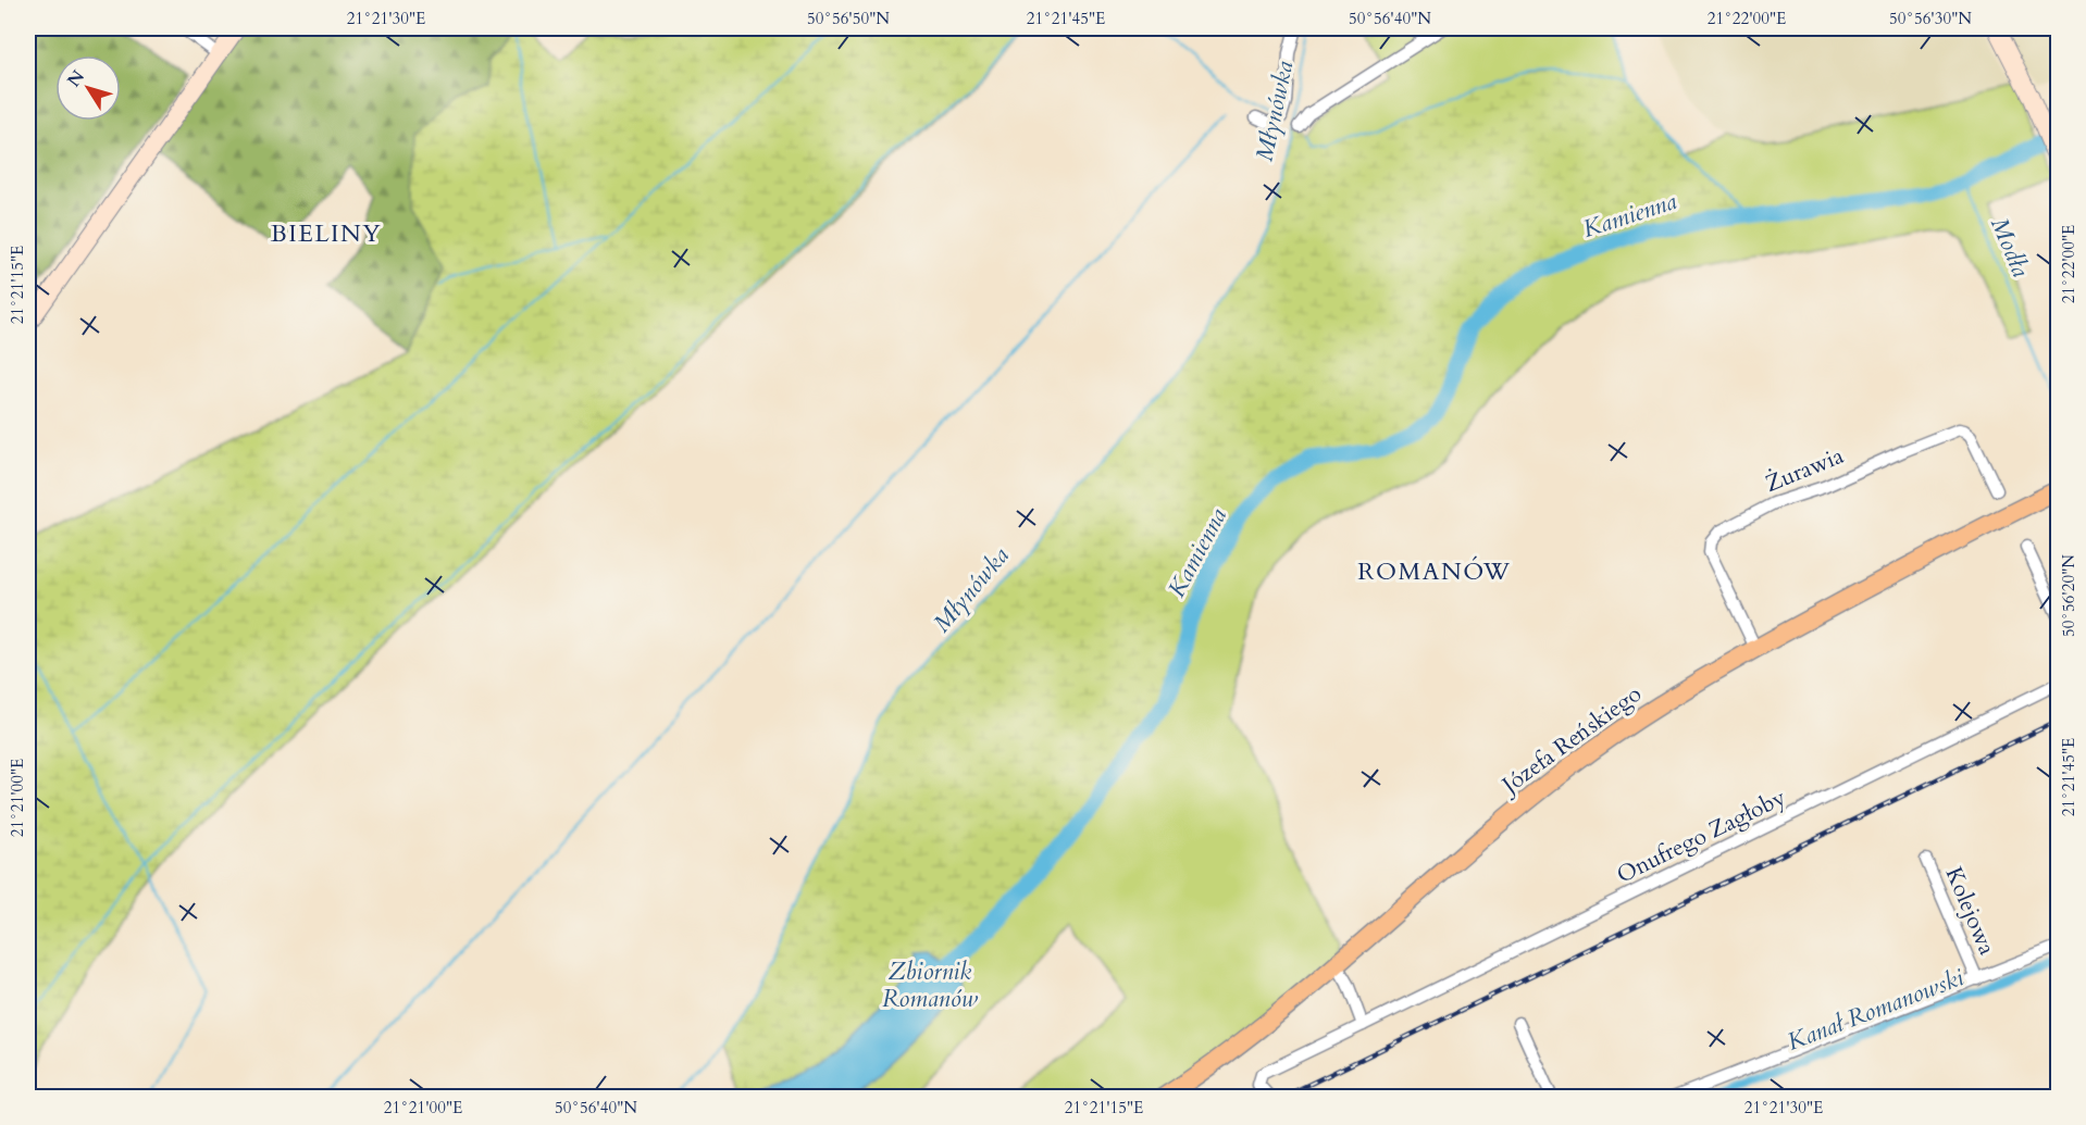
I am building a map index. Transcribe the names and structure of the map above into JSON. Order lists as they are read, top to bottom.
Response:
{
  "streets": {
    "main road": ["Józefa Reńskiego"],
    "street": ["Żurawia", "Onufrego Zagłoby", "Kolejowa"]
  },
  "crossings": [
    ["Żurawia", "Józefa Reńskiego"]
  ],
  "districts": ["BIELINY", "ROMANÓW"],
  "water": [
    "Młynówka",
    "Kamienna",
    "Modła",
    "Zbiornik Romanów",
    "Kanał Romanowski"
  ],
  "north": "top left",
  "coordinates": [
    "21°21'30\"E",
    "50°56'50\"N",
    "21°21'45\"E",
    "50°56'40\"N",
    "21°22'00\"E",
    "50°56'30\"N",
    "21°21'15\"E",
    "50°56'20\"N",
    "21°21'00\"E"
  ]
}
